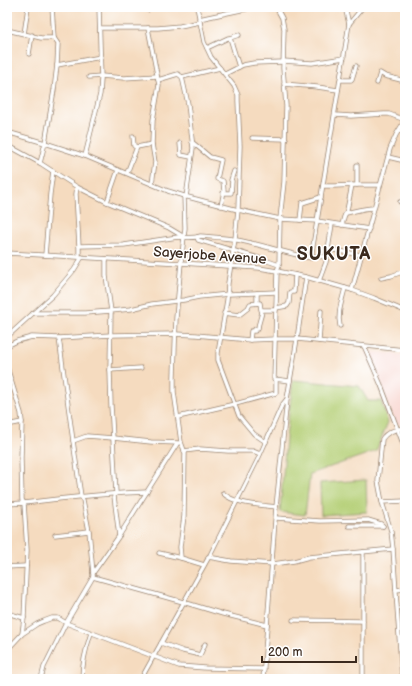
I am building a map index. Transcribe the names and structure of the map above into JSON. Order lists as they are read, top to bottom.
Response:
{
  "streets": {
    "street": ["Sayerjobe Avenue"]
  },
  "districts": ["SUKUTA"],
  "scale_bar": "200 m"
}
